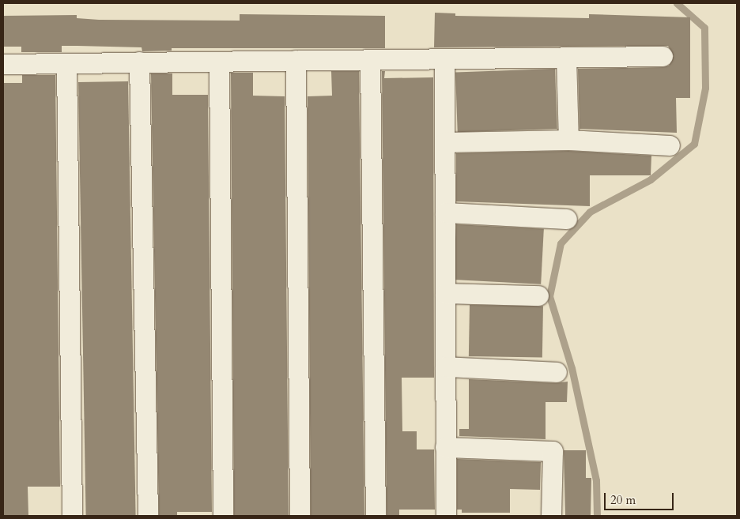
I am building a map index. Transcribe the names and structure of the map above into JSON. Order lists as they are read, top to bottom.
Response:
{
  "scale_bar": "20 m"
}
